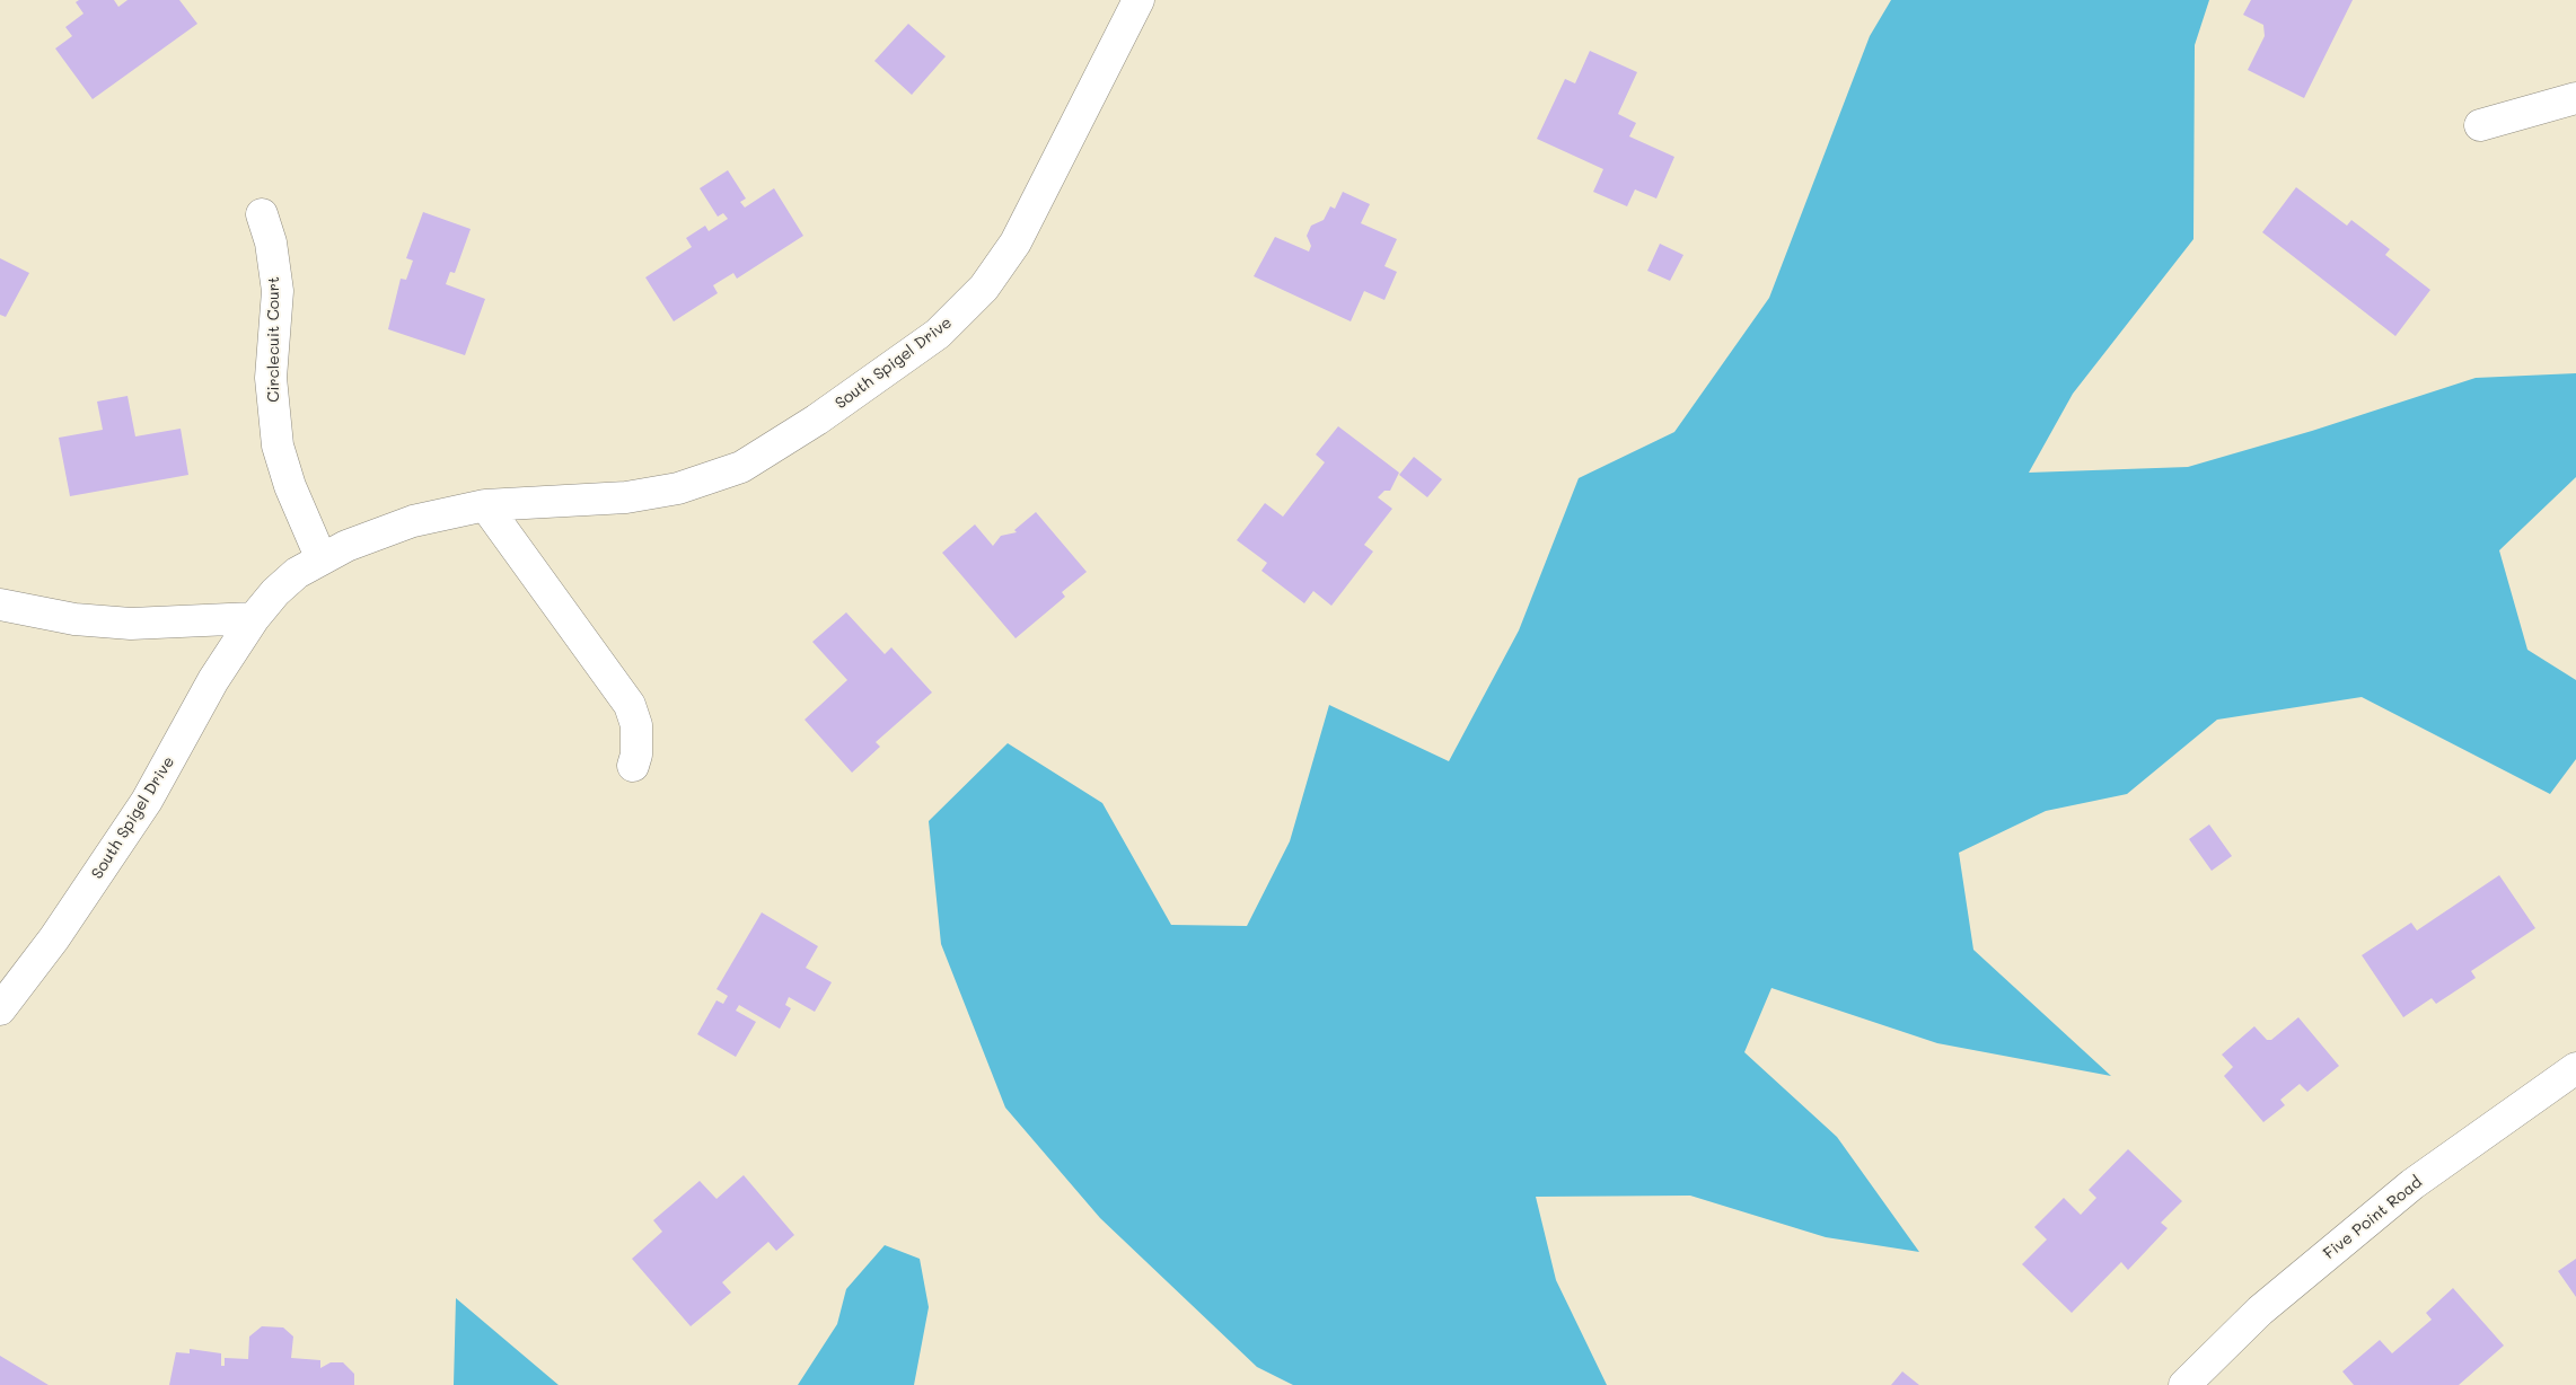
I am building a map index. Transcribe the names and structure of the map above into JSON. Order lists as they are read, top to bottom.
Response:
{
  "streets": {
    "street": ["Circlecuit Court", "South Spigel Drive", "Five Point Road"]
  },
  "crossings": [
    ["Circlecuit Court", "South Spigel Drive"]
  ]
}
